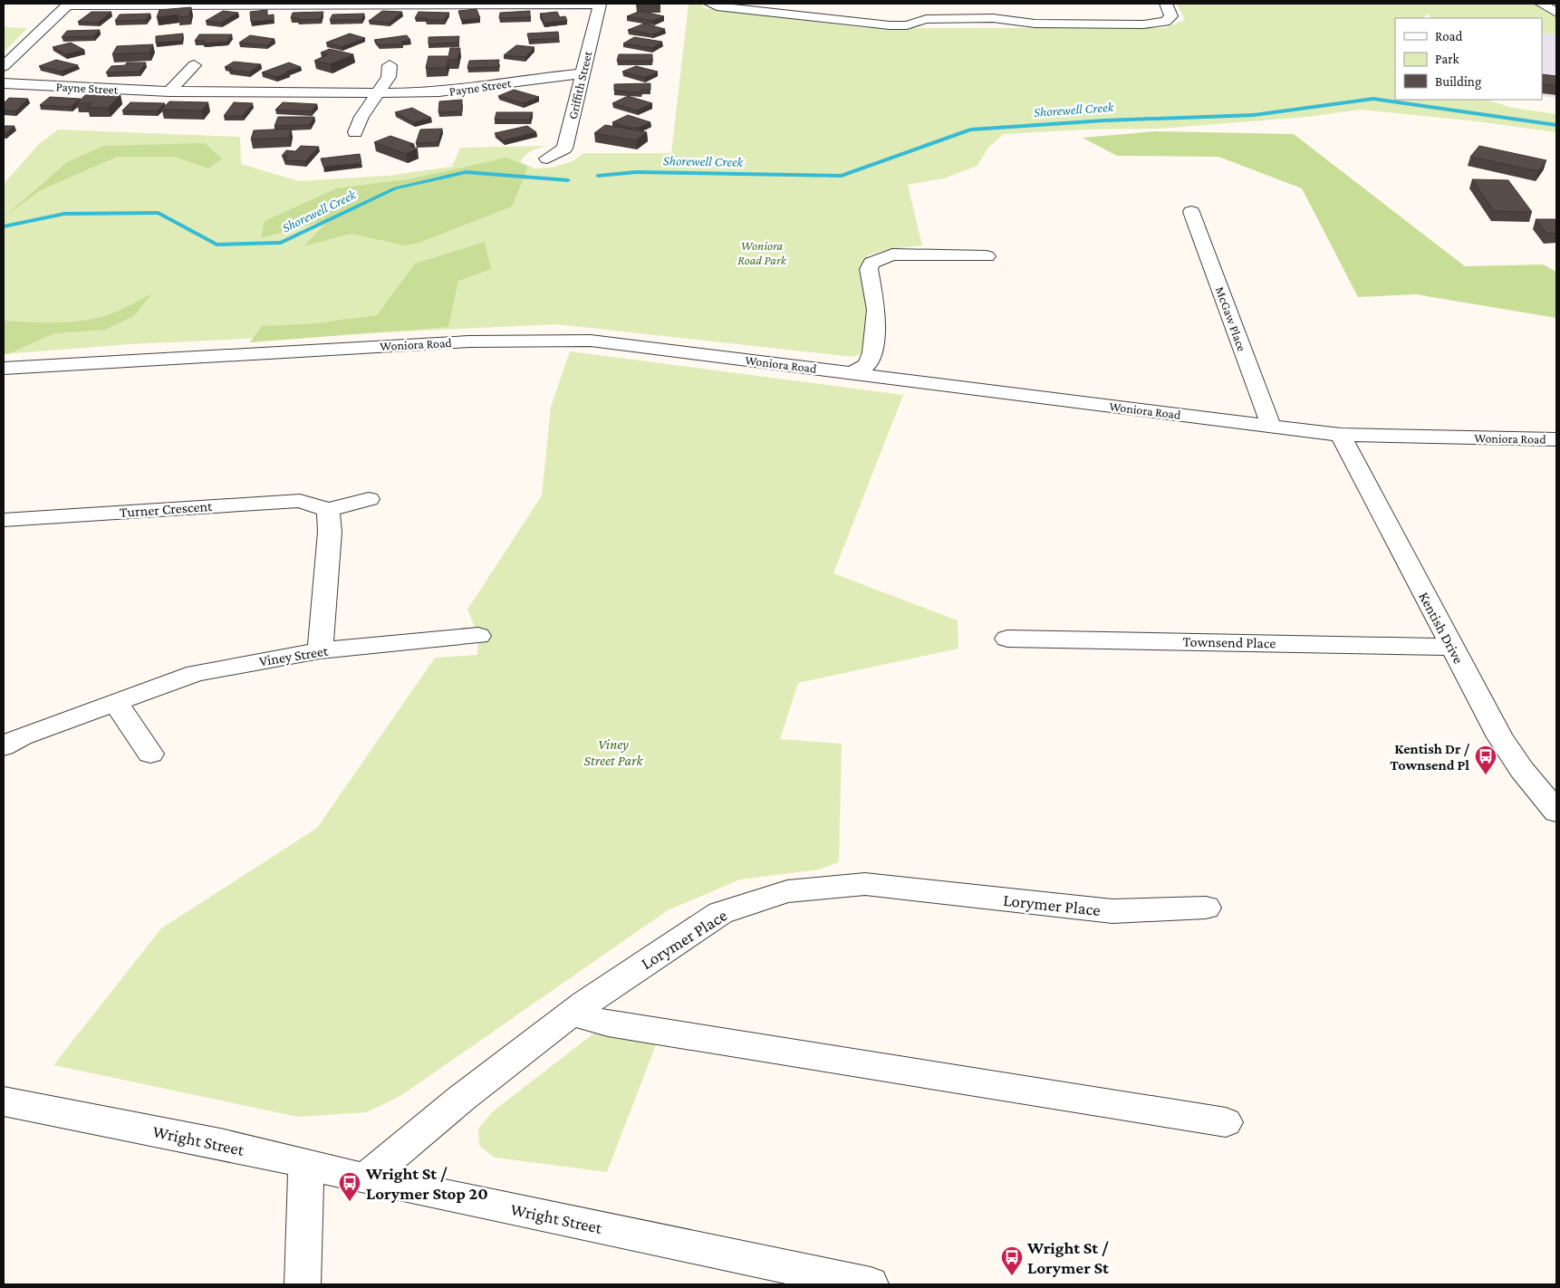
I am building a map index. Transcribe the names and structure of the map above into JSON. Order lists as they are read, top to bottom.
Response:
{
  "streets": {
    "street": [
      "Griffith Street",
      "Payne Street",
      "McGaw Place",
      "Woniora Road",
      "Turner Crescent",
      "Kentish Drive",
      "Townsend Place",
      "Viney Street",
      "Lorymer Place",
      "Wright Street"
    ]
  },
  "crossings": [
    ["Griffith Street", "Payne Street"],
    ["McGaw Place", "Woniora Road"],
    ["Woniora Road", "Kentish Drive"],
    ["Kentish Drive", "Townsend Place"],
    ["Lorymer Place", "Wright Street"]
  ],
  "water": ["Shorewell Creek"],
  "parks": ["Woniora Road Park", "Viney Street Park"],
  "places": {
    "bus stop": ["Kentish Dr / Townsend Pl", "Wright St / Lorymer Stop 20", "Wright St / Lorymer St"]
  },
  "legend": ["Road", "Park", "Building"]
}
